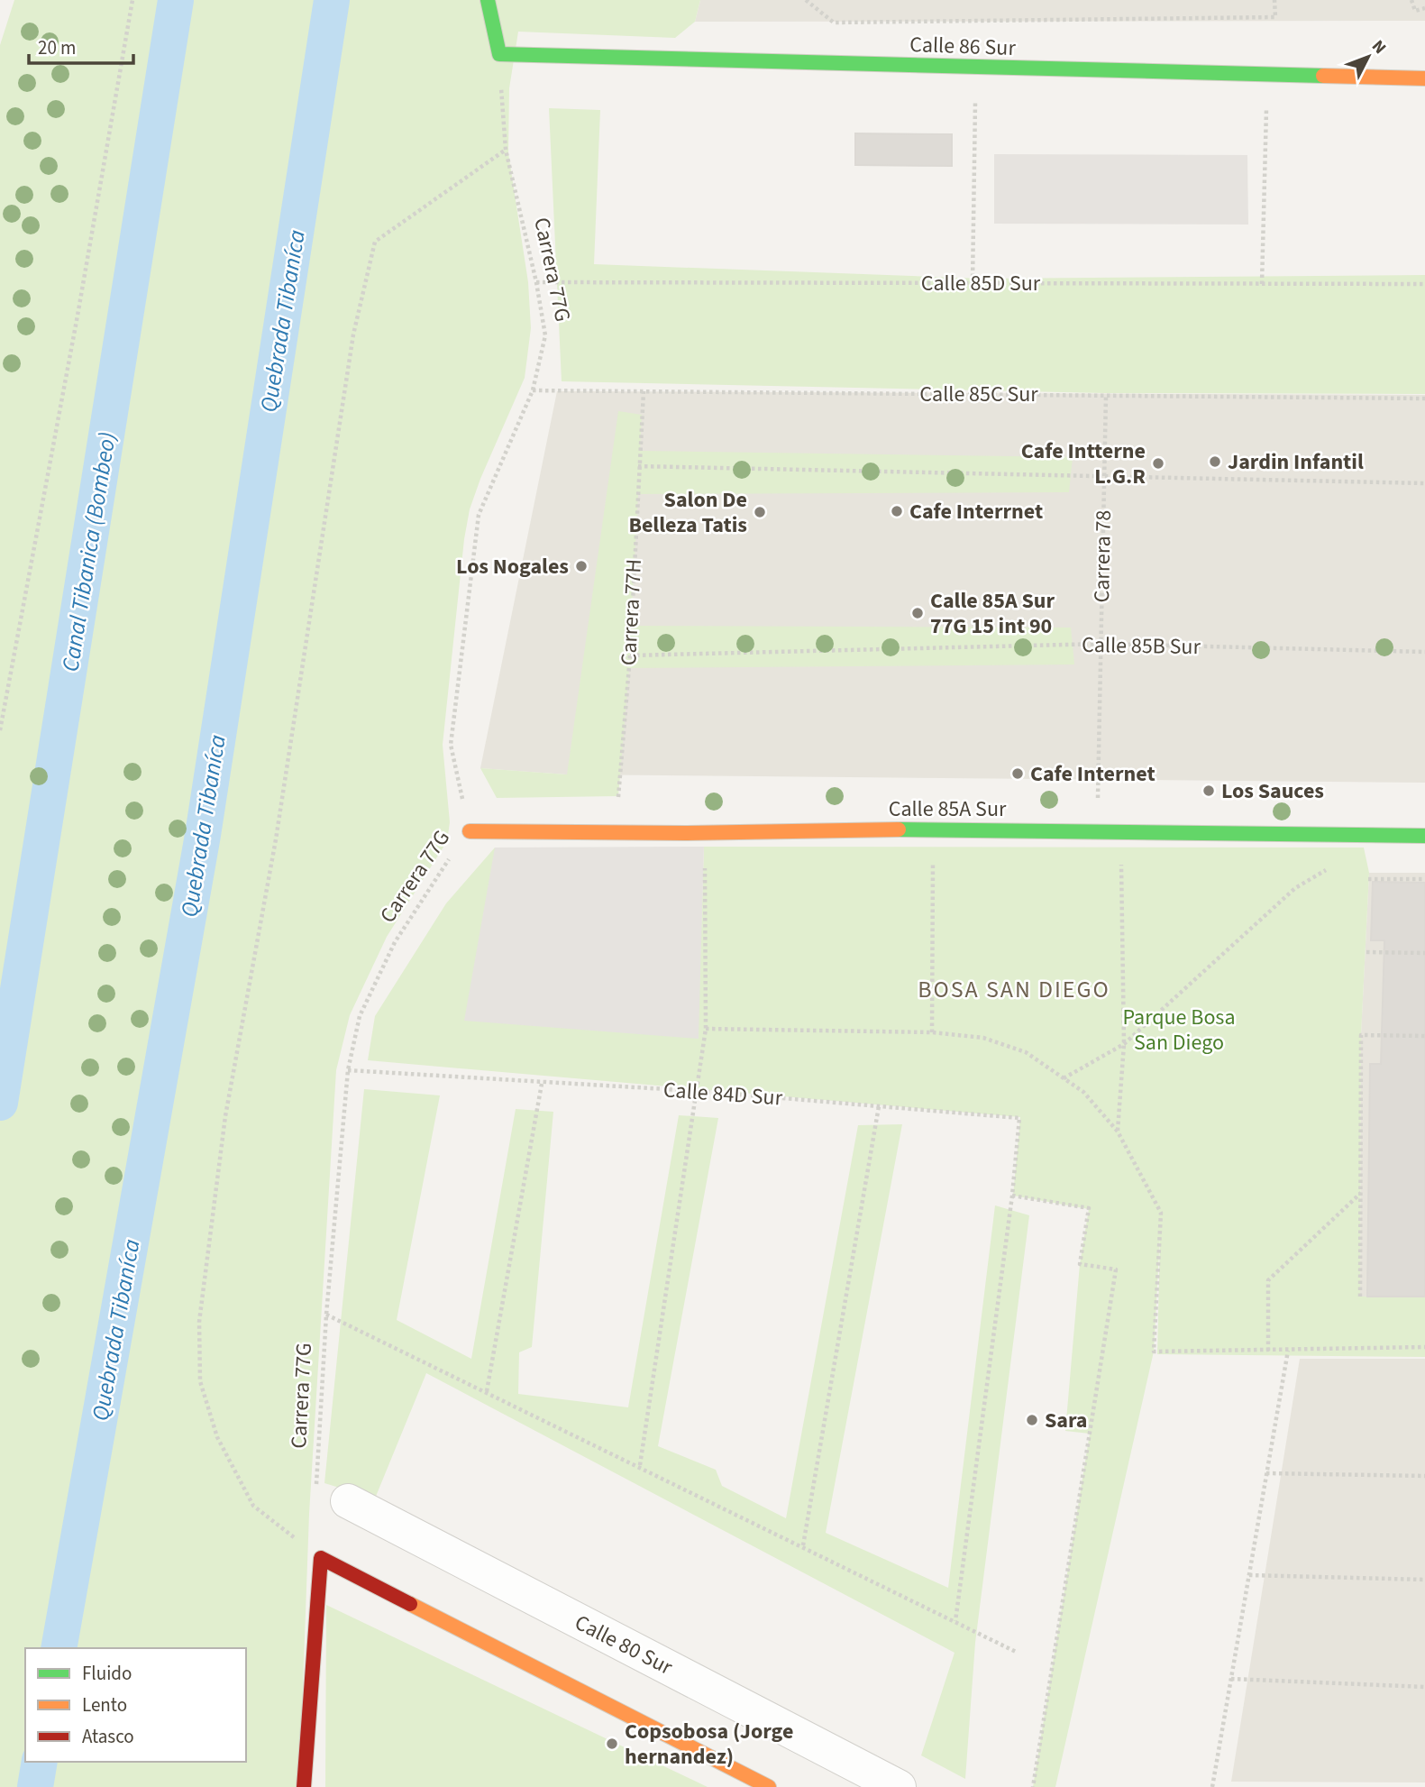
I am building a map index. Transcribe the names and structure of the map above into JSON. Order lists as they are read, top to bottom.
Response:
{
  "streets": {
    "street": ["Calle 86 Sur", "Calle 85A Sur", "Calle 80 Sur"],
    "path": [
      "Carrera 77G",
      "Calle 85D Sur",
      "Calle 85C Sur",
      "Carrera 78",
      "Carrera 77H",
      "Calle 85B Sur",
      "Calle 84D Sur"
    ]
  },
  "crossings": [
    ["Calle 86 Sur", "Carrera 77G"],
    ["Carrera 77G", "Calle 85D Sur"],
    ["Carrera 77G", "Calle 85C Sur"],
    ["Carrera 77G", "Calle 85A Sur"],
    ["Carrera 77G", "Calle 84D Sur"],
    ["Carrera 77G", "Calle 80 Sur"],
    ["Calle 85C Sur", "Carrera 78"],
    ["Calle 85C Sur", "Carrera 77H"],
    ["Carrera 78", "Calle 85B Sur"],
    ["Carrera 78", "Calle 85A Sur"],
    ["Carrera 77H", "Calle 85B Sur"],
    ["Carrera 77H", "Calle 85A Sur"]
  ],
  "districts": ["BOSA SAN DIEGO"],
  "water": ["Quebrada Tibaníca", "Canal Tibanica (Bombeo)"],
  "parks": ["Parque Bosa San Diego"],
  "places": [
    "Jardin Infantil",
    "Cafe Intterne L.G.R",
    "Cafe Interrnet",
    "Salon De Belleza Tatis",
    "Los Nogales",
    "Calle 85A Sur 77G 15 int 90",
    "Cafe Internet",
    "Los Sauces",
    "Sara",
    "Copsobosa (Jorge hernandez)"
  ],
  "legend": ["Fluido", "Lento", "Atasco"],
  "scale_bar": "20 m",
  "north": "top right"
}
